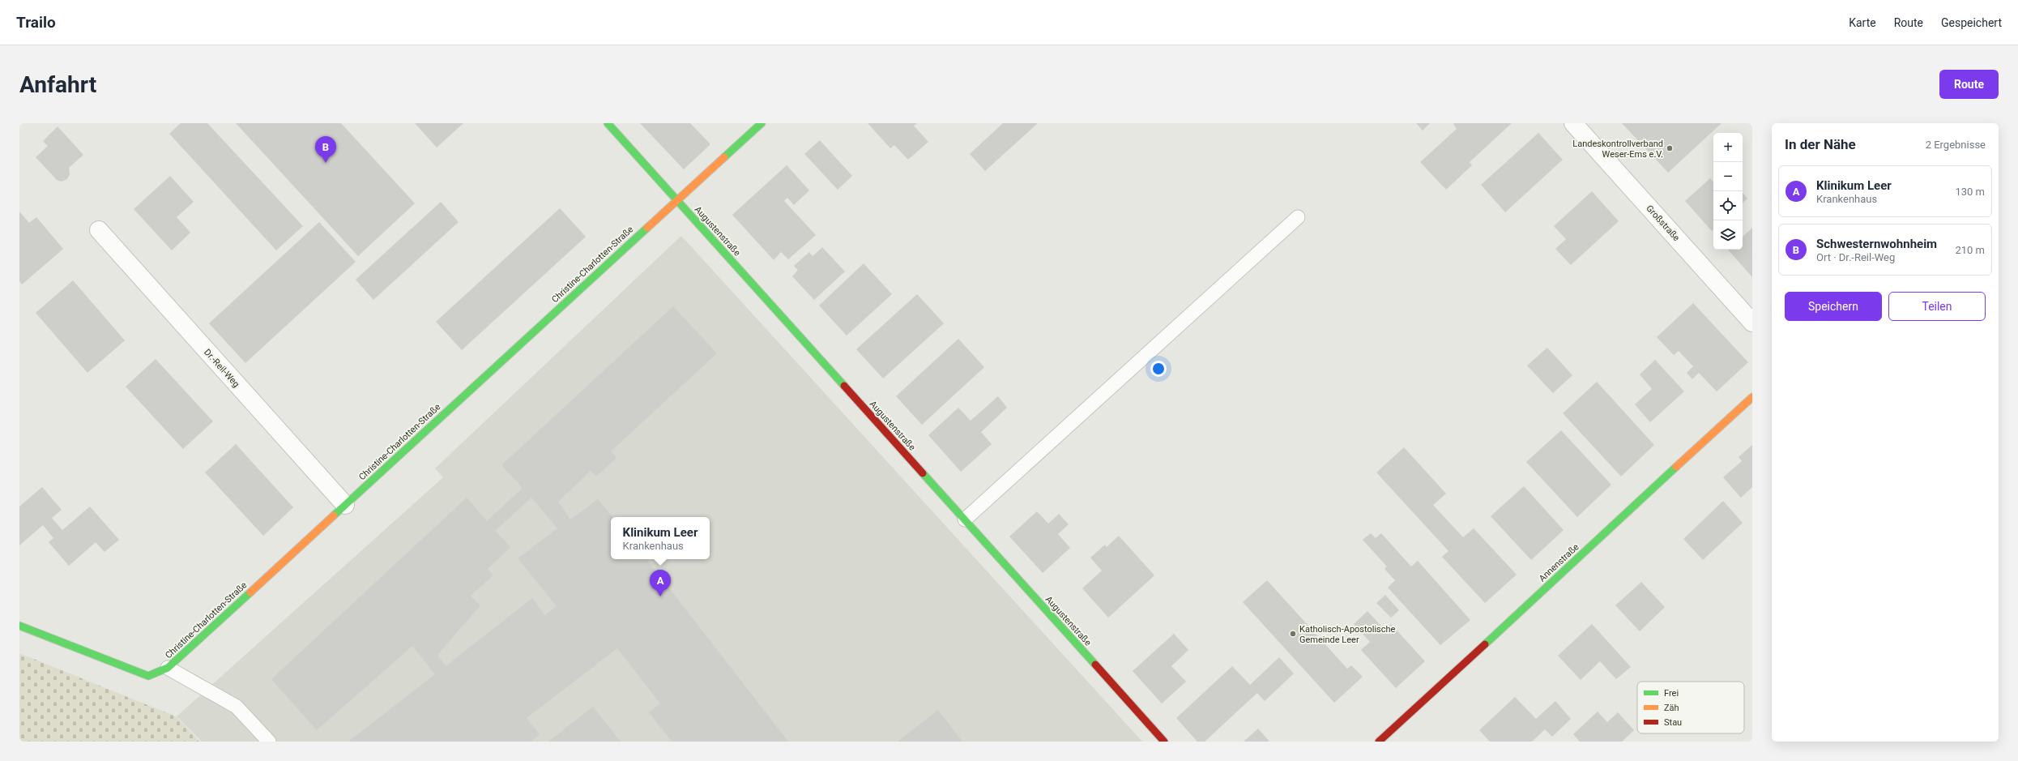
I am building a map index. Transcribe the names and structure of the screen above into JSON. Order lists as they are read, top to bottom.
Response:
{
  "streets": {
    "street": [
      "Großstraße",
      "Augustenstraße",
      "Christine-Charlotten-Straße",
      "Dr.-Reil-Weg",
      "Annenstraße"
    ]
  },
  "crossings": [
    ["Augustenstraße", "Christine-Charlotten-Straße"],
    ["Christine-Charlotten-Straße", "Dr.-Reil-Weg"]
  ],
  "places": ["Landeskontrollverband Weser-Ems e.V.", "Katholisch-Apostolische Gemeinde Leer"],
  "legend": ["Frei", "Zäh", "Stau"],
  "page": {
    "header": "Trailo",
    "nav": ["Karte", "Route", "Gespeichert"],
    "buttons": [
      "Route",
      ["Speichern", "Teilen"]
    ],
    "title": "Anfahrt",
    "heading": ["In der Nähe", "2 Ergebnisse"],
    "map_buttons": ["+", "−"],
    "pins": ["B", "A"],
    "list": [
      {
        "mark": "A",
        "name": "Klinikum Leer",
        "note": "Krankenhaus",
        "value": "130 m"
      },
      {
        "mark": "B",
        "name": "Schwesternwohnheim",
        "note": "Ort · Dr.-Reil-Weg",
        "value": "210 m"
      }
    ],
    "popup": ["Klinikum Leer", "Krankenhaus"]
  }
}
